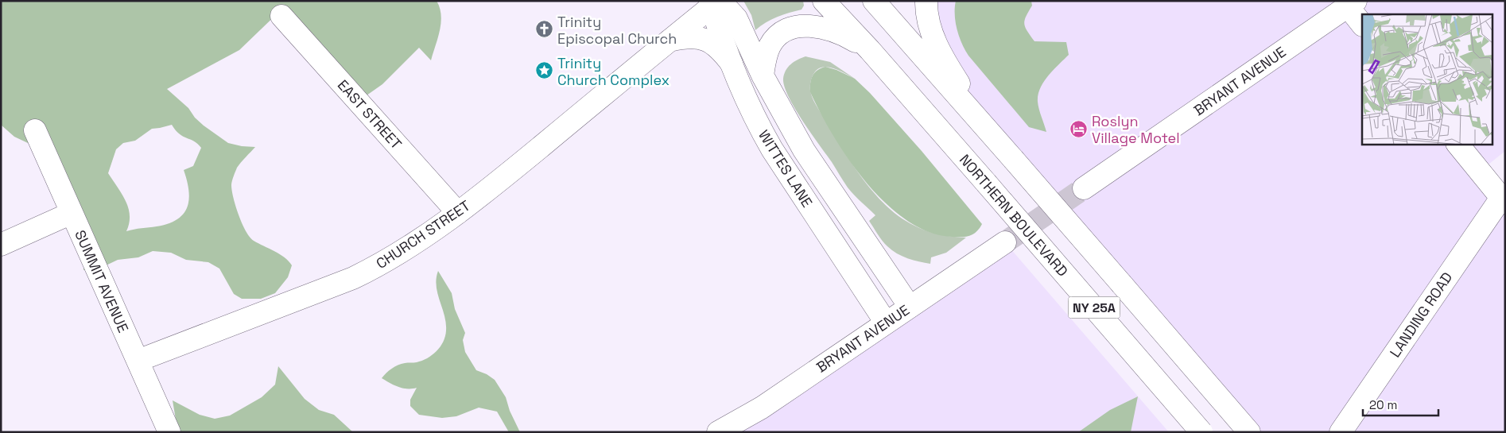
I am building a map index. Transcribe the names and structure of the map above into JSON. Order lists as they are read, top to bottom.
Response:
{
  "streets": {
    "main road": [
      "BRYANT AVENUE",
      "EAST STREET",
      "WITTES LANE",
      "NORTHERN BOULEVARD",
      "CHURCH STREET",
      "SUMMIT AVENUE",
      "NY 25A",
      "LANDING ROAD"
    ]
  },
  "crossings": [
    ["BRYANT AVENUE", "WITTES LANE"],
    ["EAST STREET", "CHURCH STREET"],
    ["WITTES LANE", "CHURCH STREET"],
    ["CHURCH STREET", "SUMMIT AVENUE"]
  ],
  "places": {
    "church": ["Trinity Episcopal Church"],
    "place": ["Trinity Church Complex"],
    "hotel": ["Roslyn Village Motel"]
  },
  "scale_bar": "20 m"
}
